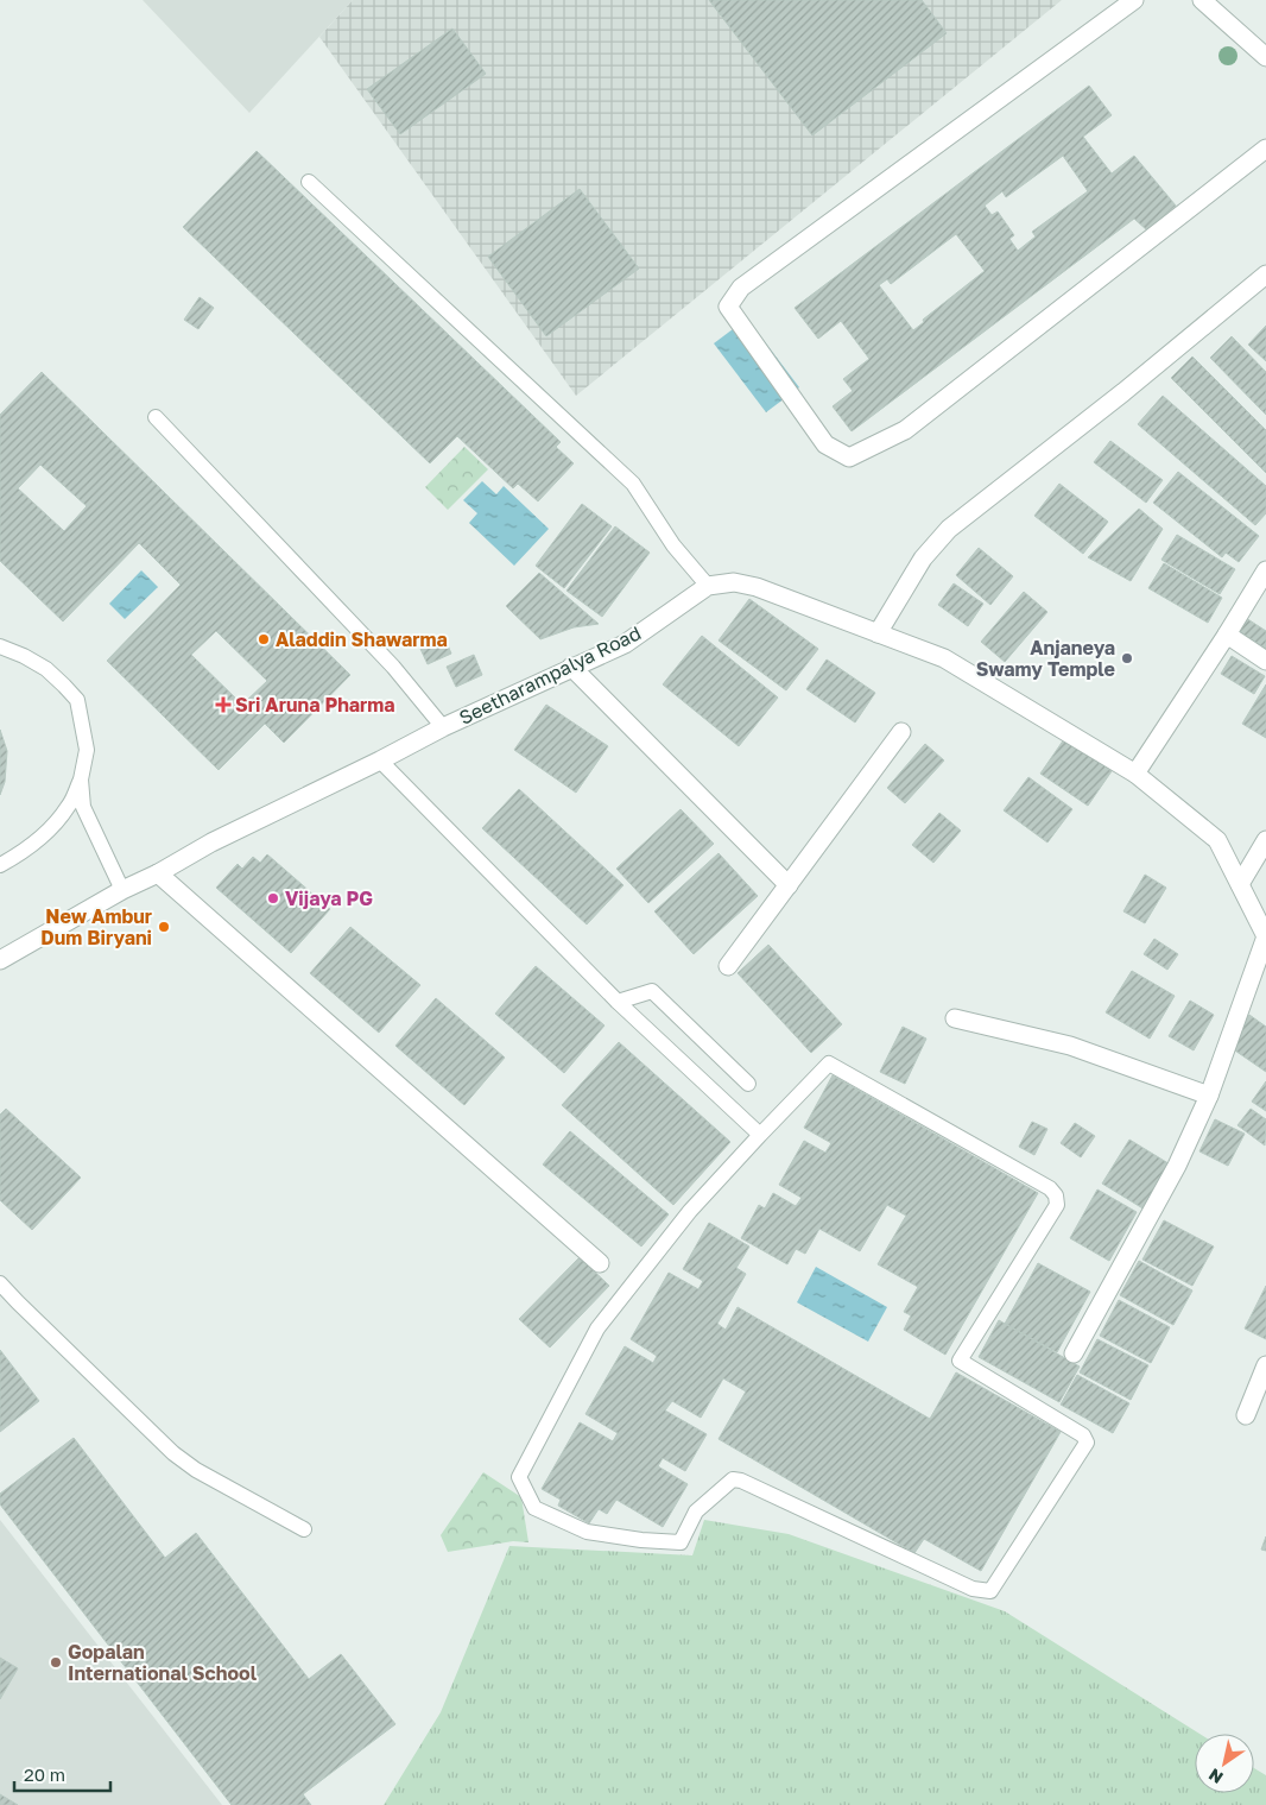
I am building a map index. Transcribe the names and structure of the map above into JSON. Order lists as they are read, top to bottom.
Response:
{
  "streets": {
    "street": ["Seetharampalya Road"]
  },
  "places": {
    "other": [
      "Aladdin Shawarma",
      "Anjaneya Swamy Temple",
      "Vijaya PG",
      "New Ambur Dum Biryani",
      "Gopalan International School"
    ],
    "health": ["Sri Aruna Pharma"]
  },
  "scale_bar": "20 m",
  "north": "bottom left"
}
